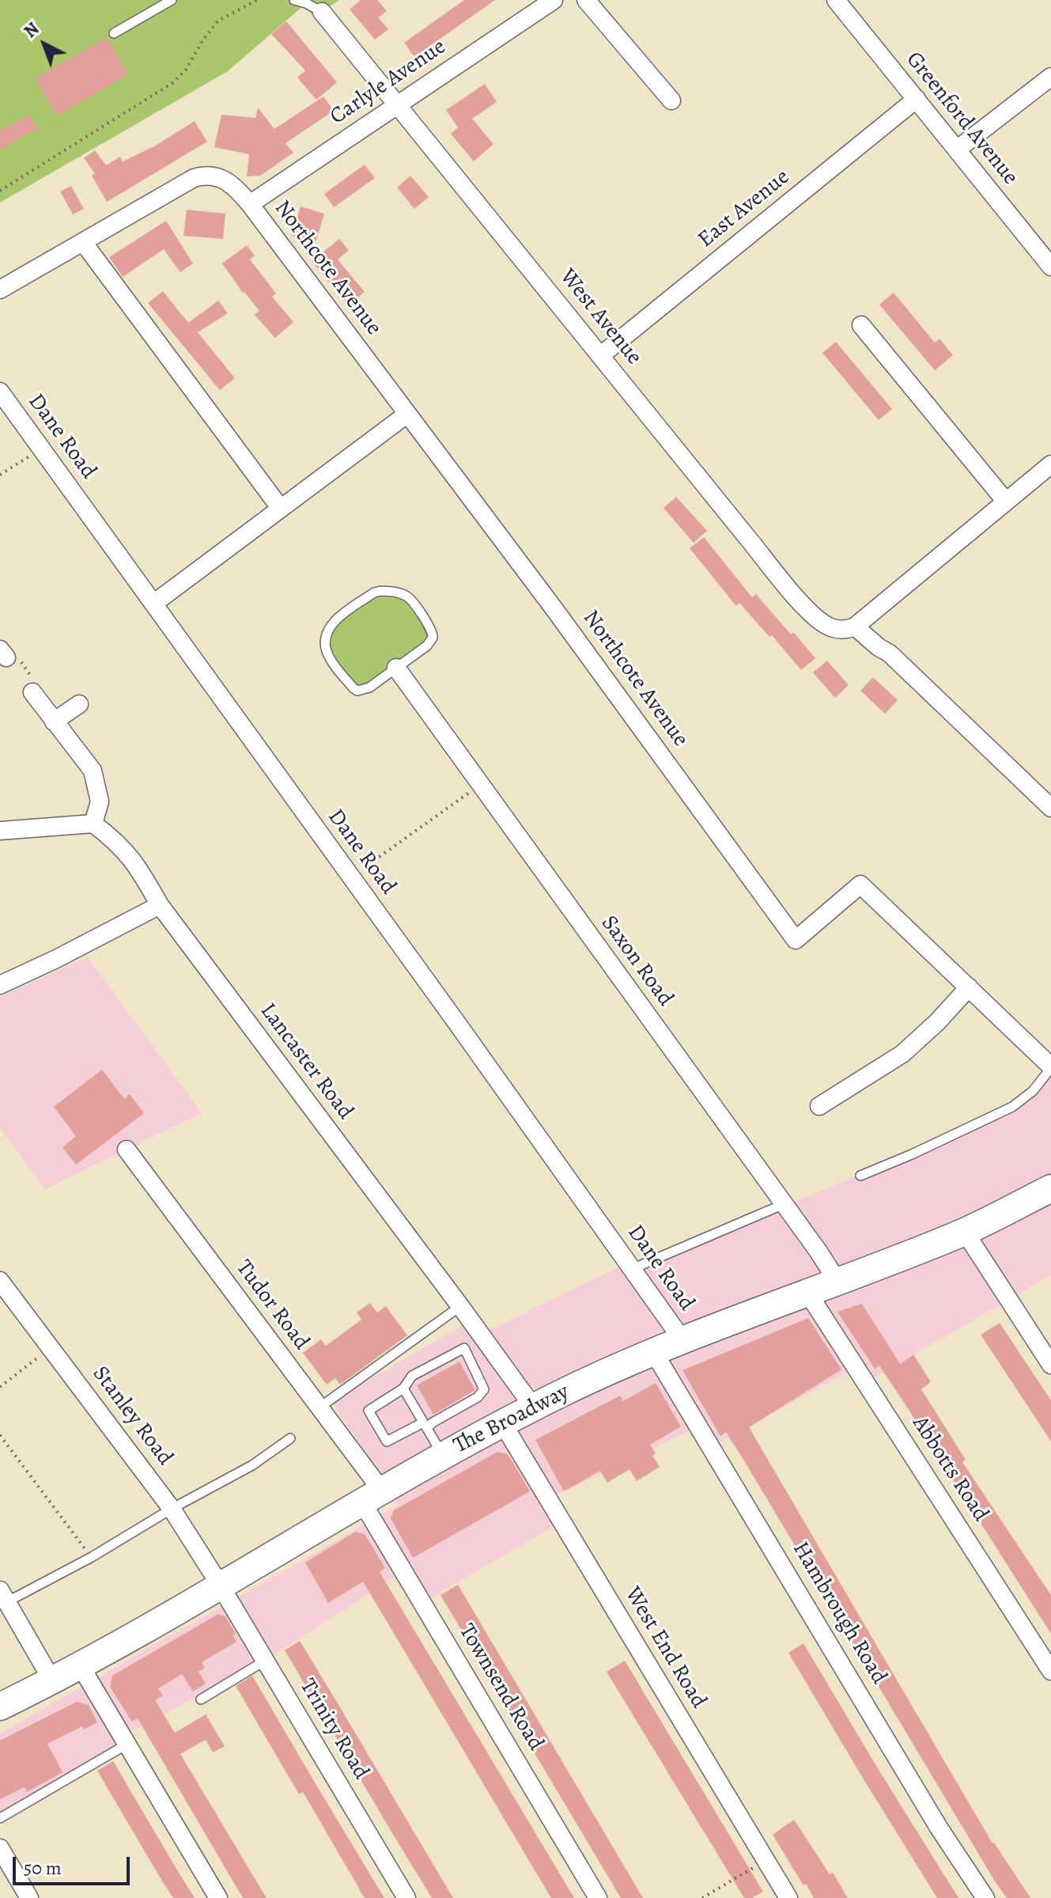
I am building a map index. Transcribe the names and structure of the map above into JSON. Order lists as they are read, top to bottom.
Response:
{
  "streets": {
    "main road": ["The Broadway"],
    "street": [
      "Carlyle Avenue",
      "Greenford Avenue",
      "East Avenue",
      "Northcote Avenue",
      "West Avenue",
      "Dane Road",
      "Saxon Road",
      "Lancaster Road",
      "Tudor Road",
      "Stanley Road",
      "Abbotts Road",
      "Hambrough Road",
      "West End Road",
      "Townsend Road",
      "Trinity Road"
    ]
  },
  "crossings": [
    ["Carlyle Avenue", "Northcote Avenue"],
    ["Carlyle Avenue", "West Avenue"],
    ["Greenford Avenue", "East Avenue"],
    ["East Avenue", "West Avenue"],
    ["Dane Road", "The Broadway"],
    ["Saxon Road", "The Broadway"],
    ["Lancaster Road", "The Broadway"],
    ["Tudor Road", "The Broadway"],
    ["Tudor Road", "Townsend Road"],
    ["Stanley Road", "The Broadway"],
    ["Stanley Road", "Trinity Road"],
    ["The Broadway", "Abbotts Road"],
    ["The Broadway", "Hambrough Road"],
    ["The Broadway", "West End Road"],
    ["The Broadway", "Townsend Road"],
    ["The Broadway", "Trinity Road"]
  ],
  "scale_bar": "50 m",
  "north": "top left"
}
